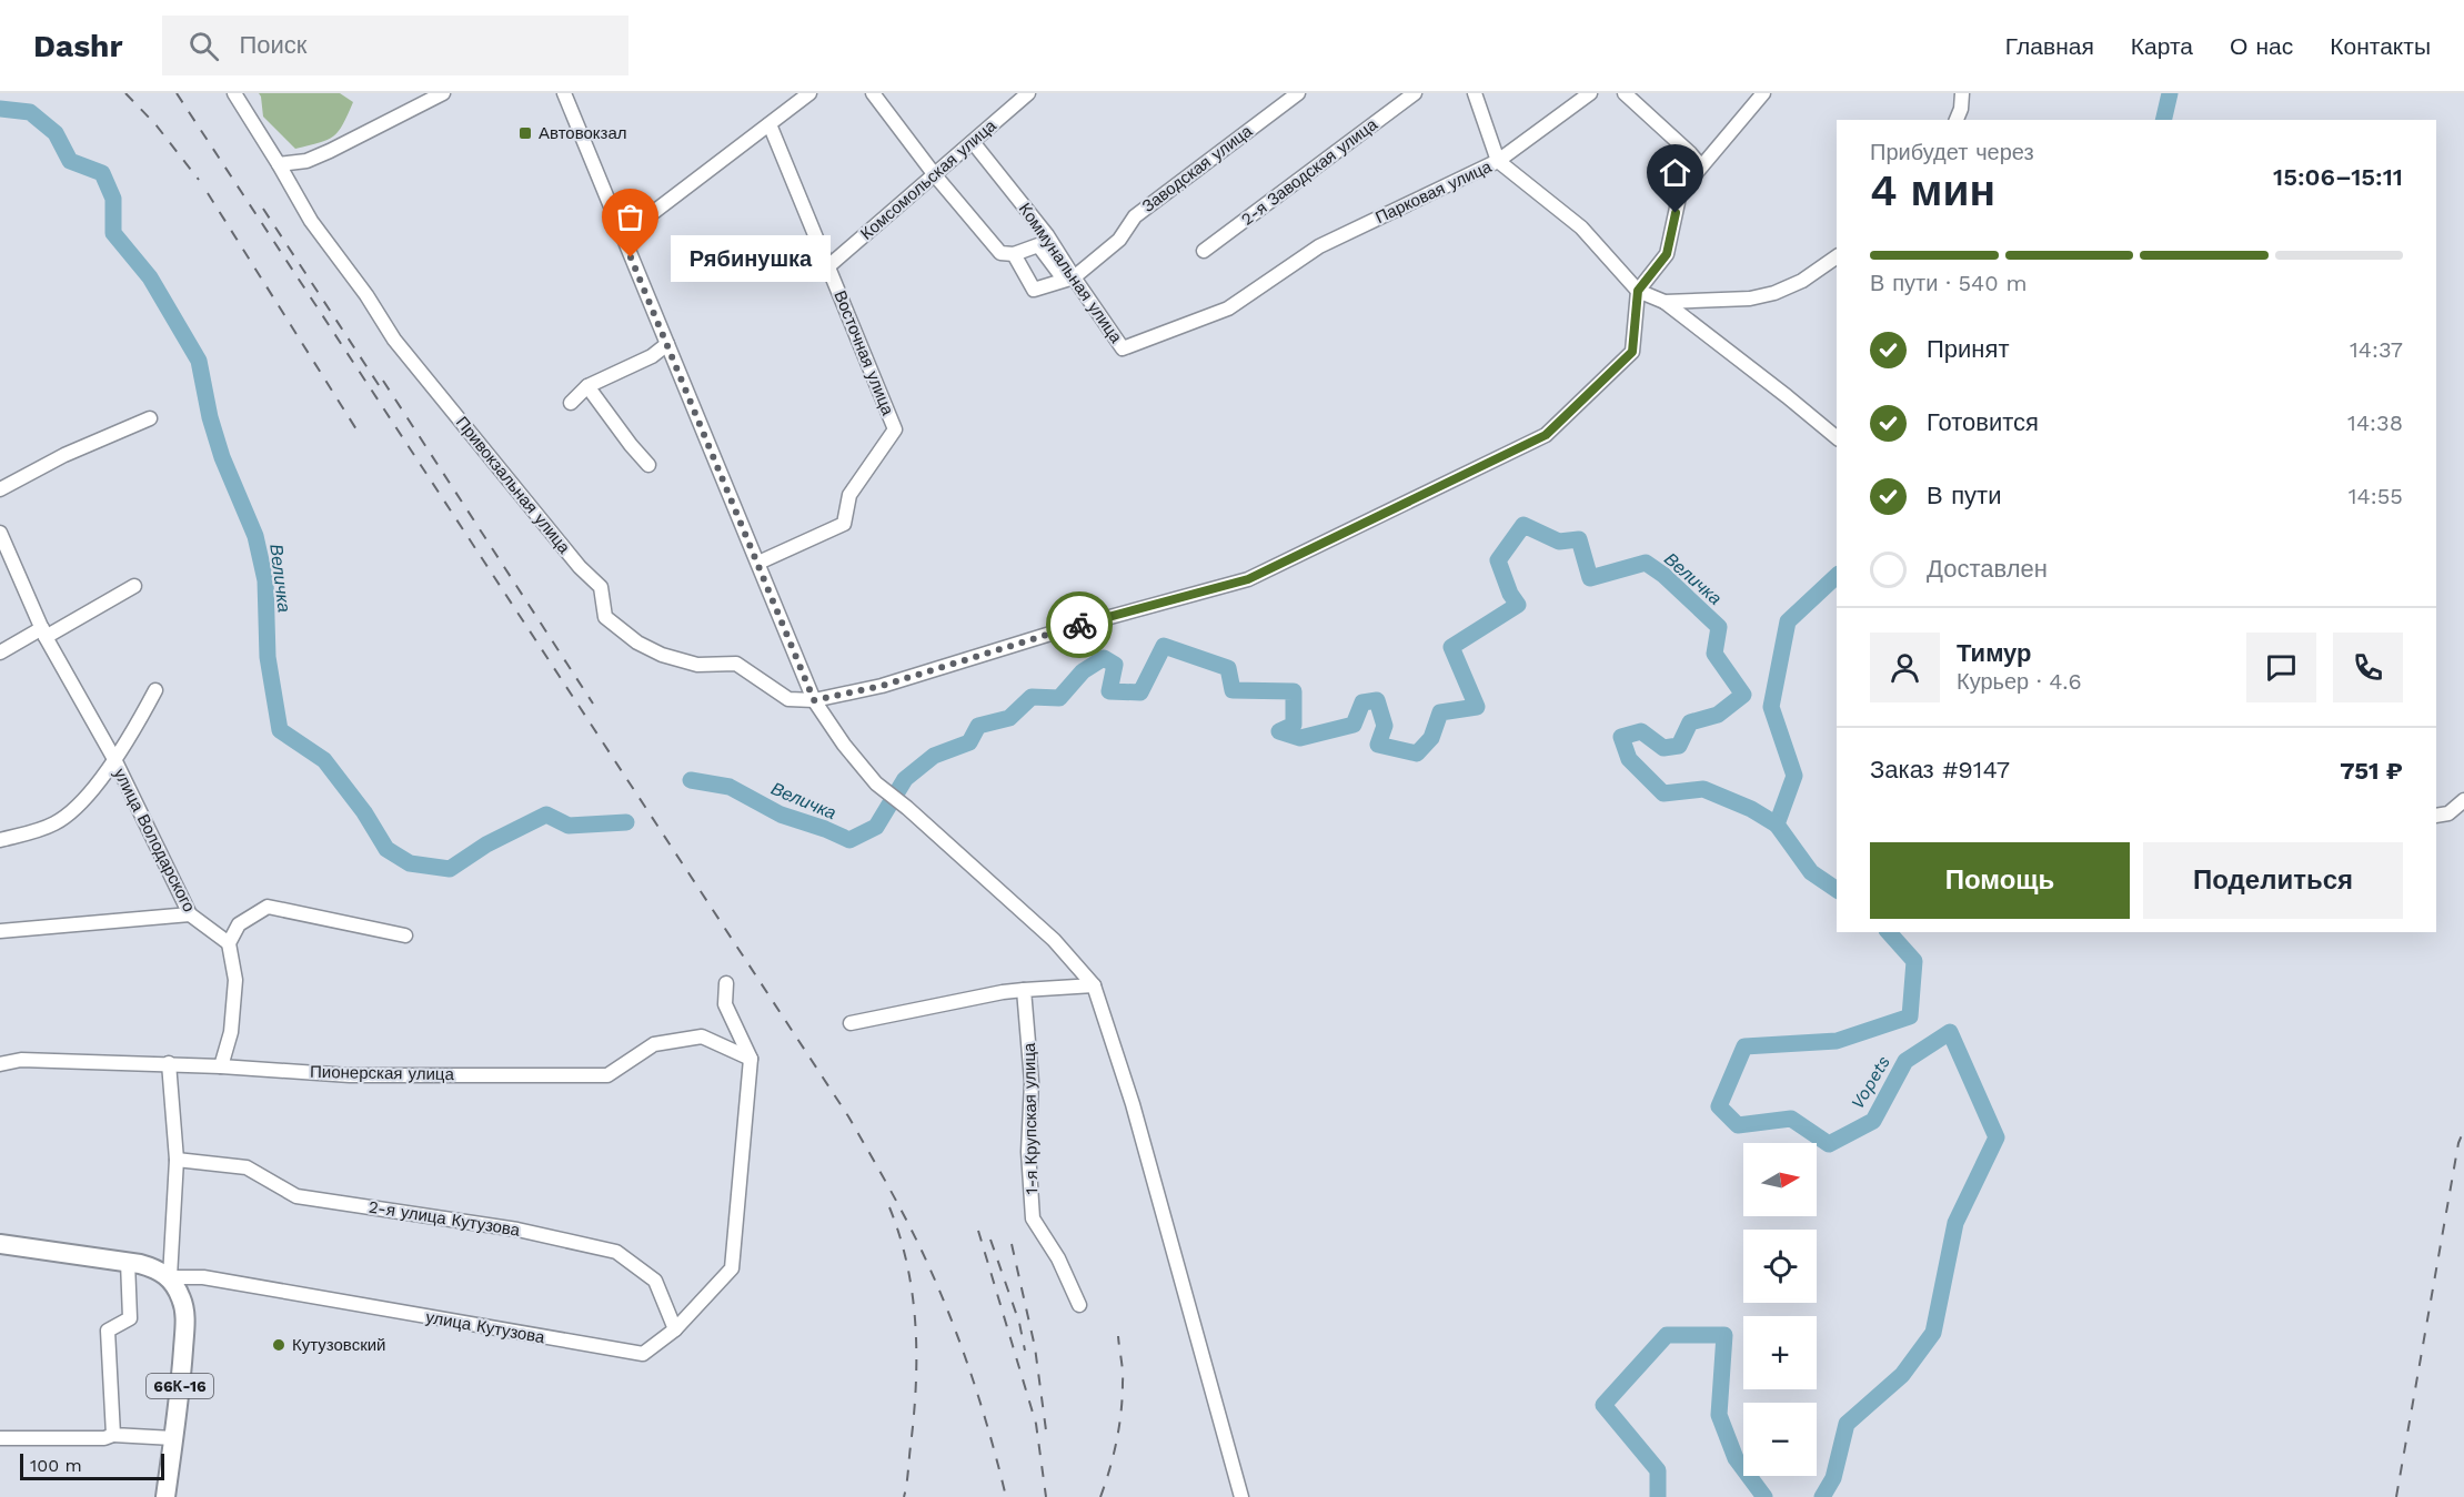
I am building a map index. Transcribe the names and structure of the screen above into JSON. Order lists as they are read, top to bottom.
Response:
{
  "streets": {
    "main road": ["улица Кутузова", "66К-16"],
    "street": [
      "Заводская улица",
      "2-я Заводская улица",
      "Комсомольская улица",
      "Парковая улица",
      "Коммунальная улица",
      "Восточная улица",
      "Привокзальная улица",
      "улица Володарского",
      "Пионерская улица",
      "1-я Крупская улица",
      "2-я улица Кутузова"
    ]
  },
  "crossings": [
    ["Заводская улица", "Коммунальная улица"],
    ["Комсомольская улица", "Коммунальная улица"],
    ["Комсомольская улица", "Восточная улица"],
    ["Парковая улица", "Коммунальная улица"],
    ["Пионерская улица", "улица Кутузова"],
    ["2-я улица Кутузова", "улица Кутузова"],
    ["улица Кутузова", "66К-16"]
  ],
  "water": ["Величка", "Vopets"],
  "places": {
    "transit": ["Автовокзал"],
    "other": ["Рябинушка", "Кутузовский"]
  },
  "scale_bar": "100 m",
  "north": "right",
  "page": {
    "header": "Dashr",
    "search": "Поиск",
    "nav": [
      "Главная",
      "Карта",
      "О нас",
      "Контакты"
    ],
    "heading": ["4 мин", "Прибудет через", "15:06–15:11"],
    "panel": [
      "Тимур",
      "Курьер · 4.6",
      "Заказ #9147",
      "751 ₽"
    ],
    "bar": "В пути · 540 m",
    "bubble": "Рябинушка",
    "list": [
      ["Принят", "14:37"],
      ["Готовится", "14:38"],
      ["В пути", "14:55"],
      "Доставлен"
    ],
    "buttons": ["Помощь", "Поделиться"],
    "map_buttons": ["+", "−"],
    "scale": "100 m"
  }
}
